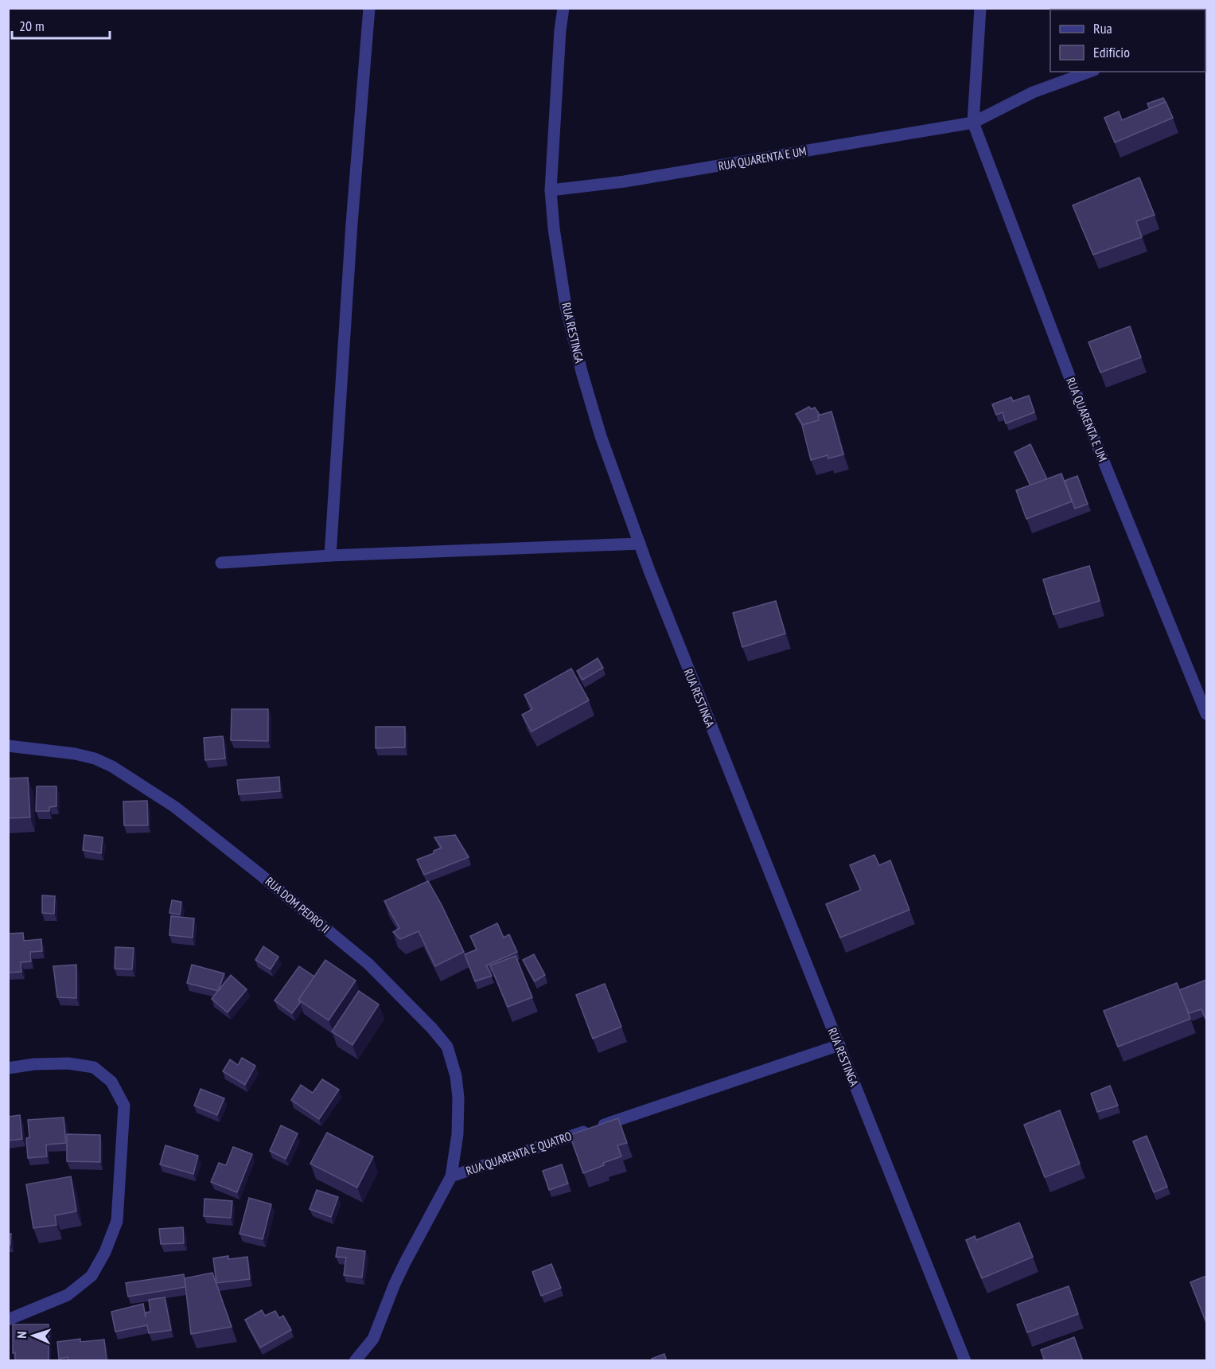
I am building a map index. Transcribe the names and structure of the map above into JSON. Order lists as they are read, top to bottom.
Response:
{
  "streets": {
    "street": [
      "RUA QUARENTA E UM",
      "RUA RESTINGA",
      "RUA DOM PEDRO II",
      "RUA QUARENTA E QUATRO"
    ]
  },
  "crossings": [
    ["RUA QUARENTA E UM", "RUA RESTINGA"],
    ["RUA RESTINGA", "RUA QUARENTA E QUATRO"],
    ["RUA DOM PEDRO II", "RUA QUARENTA E QUATRO"]
  ],
  "legend": ["Rua", "Edifício"],
  "scale_bar": "20 m",
  "north": "left"
}
